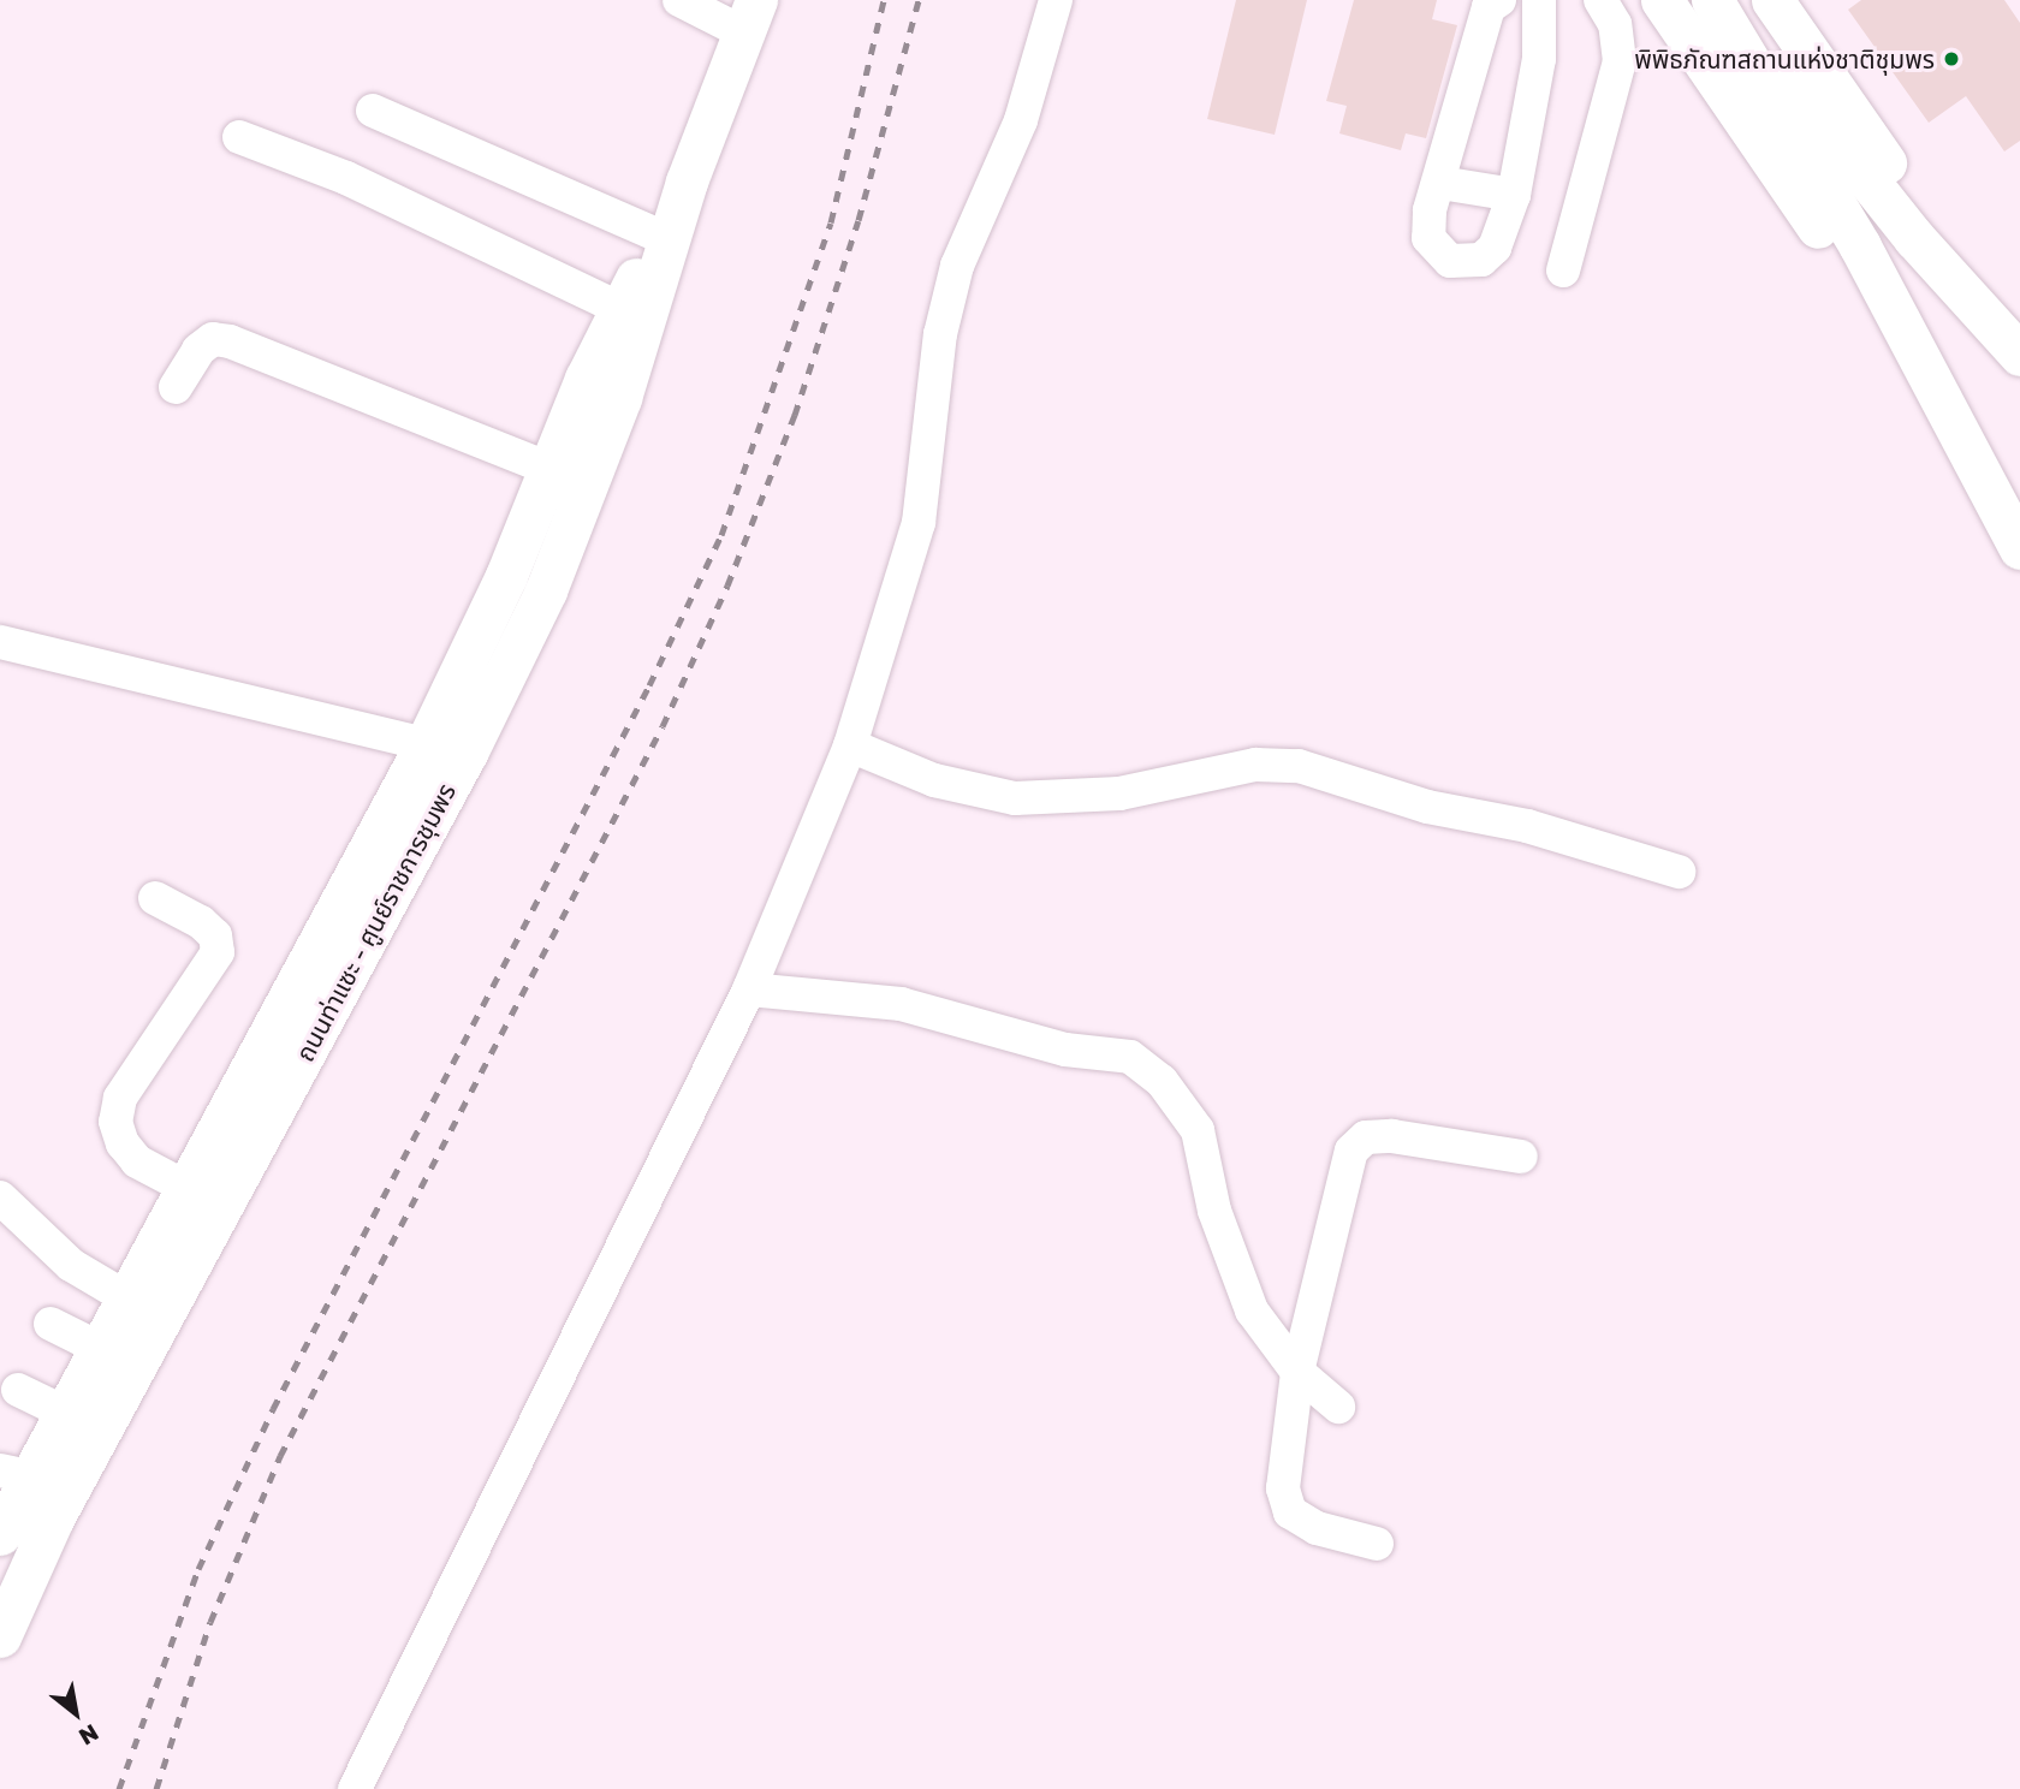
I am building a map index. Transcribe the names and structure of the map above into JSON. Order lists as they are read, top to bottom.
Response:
{
  "streets": {
    "main road": ["ถนนท่าแซะ - ศูนย์ราชการชุมพร"]
  },
  "places": ["พิพิธภัณฑสถานแห่งชาติชุมพร"],
  "north": "bottom right"
}
